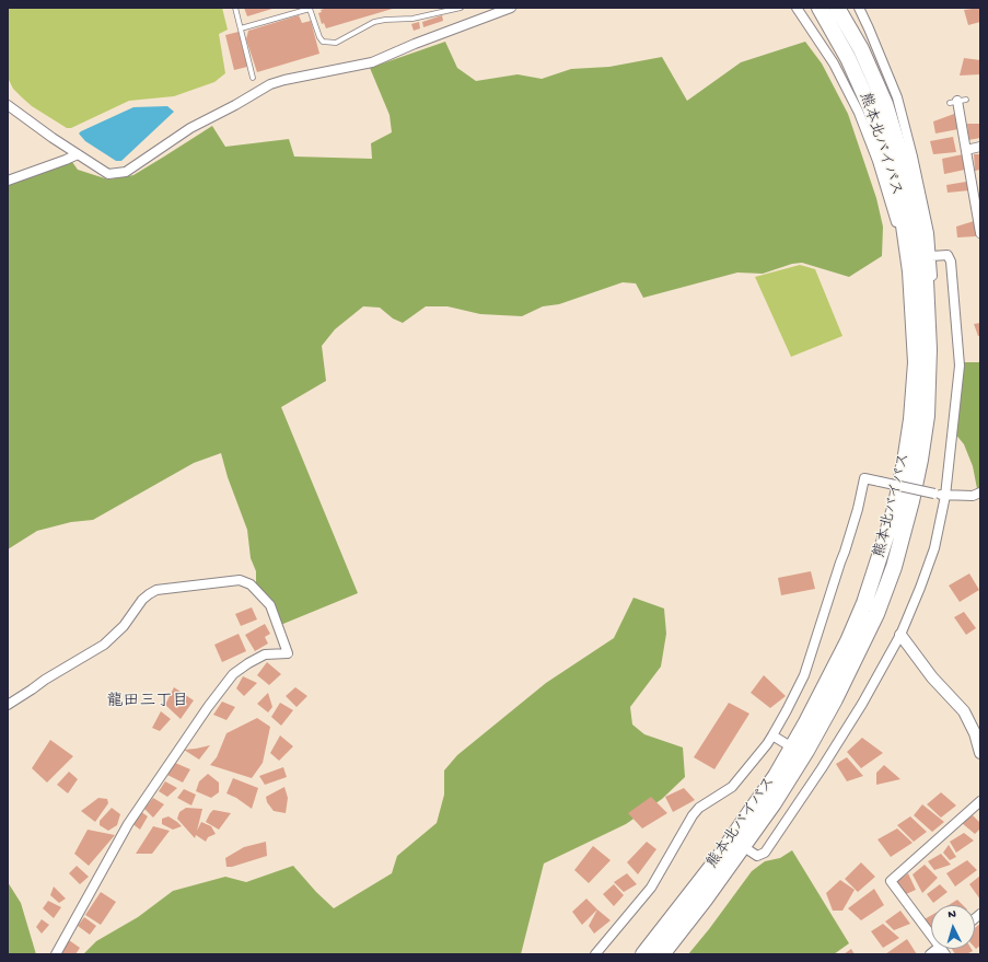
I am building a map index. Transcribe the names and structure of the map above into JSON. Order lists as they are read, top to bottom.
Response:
{
  "streets": {
    "highway": ["熊本北バイパス"]
  },
  "districts": ["龍田三丁目"],
  "north": "top"
}
